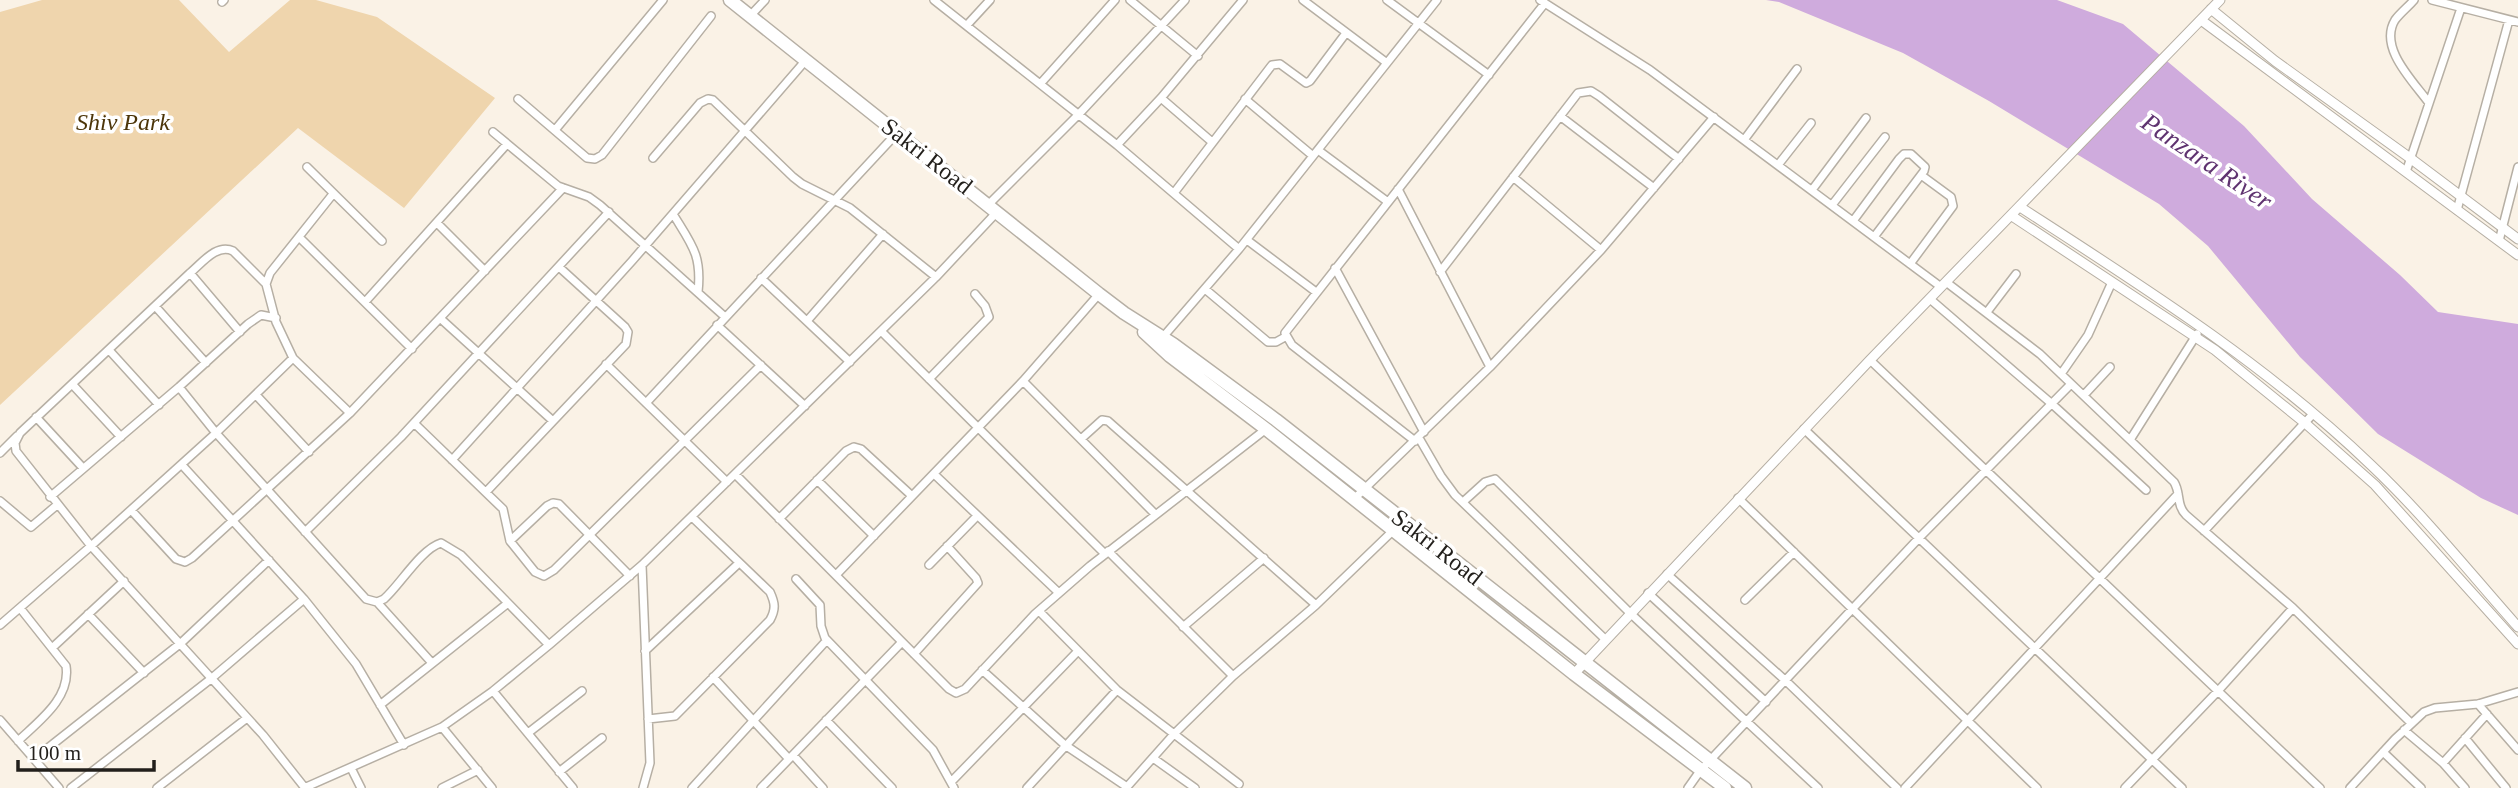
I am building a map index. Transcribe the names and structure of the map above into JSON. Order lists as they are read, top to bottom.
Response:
{
  "streets": {
    "main road": ["Sakri Road"]
  },
  "water": ["Panzara River"],
  "parks": ["Shiv Park"],
  "scale_bar": "100 m"
}
